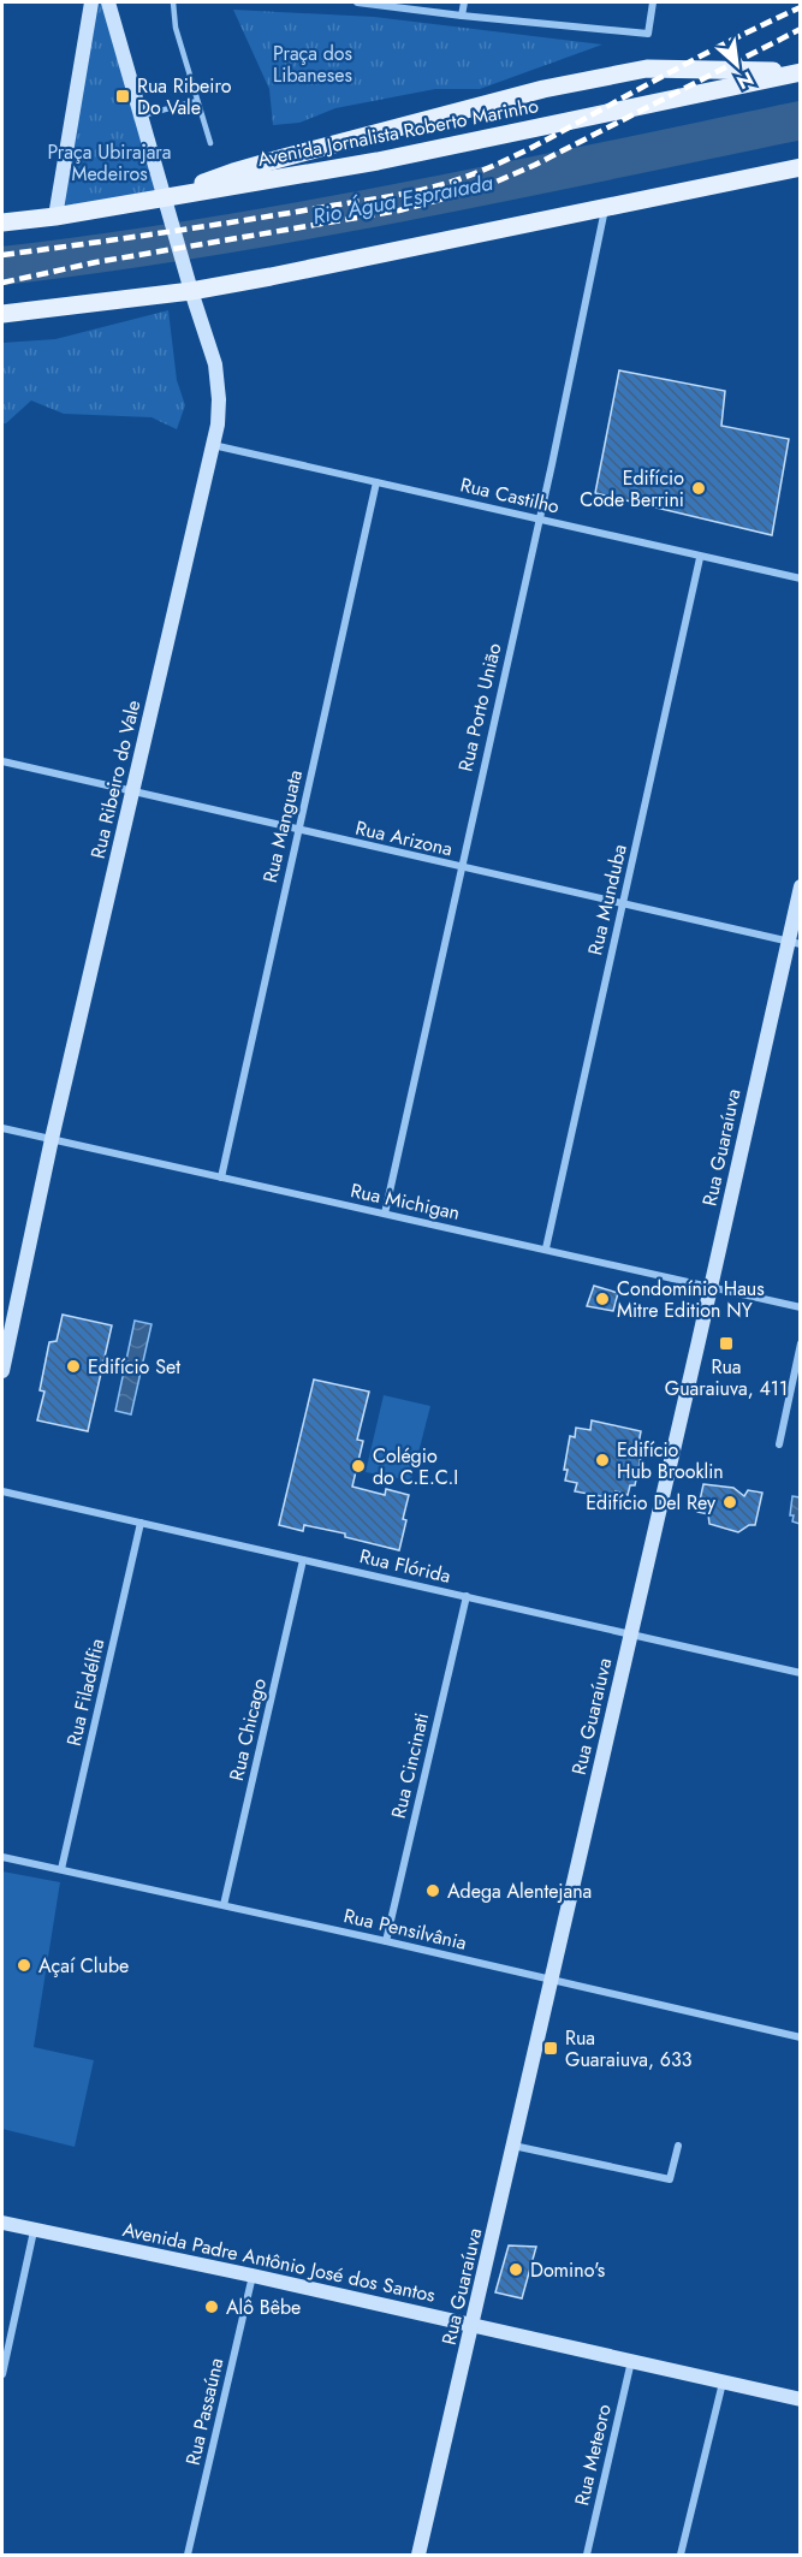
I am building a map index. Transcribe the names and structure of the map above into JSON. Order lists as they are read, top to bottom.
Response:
{
  "streets": {
    "main road": ["Avenida Jornalista Roberto Marinho"],
    "street": [
      "Rua Castilho",
      "Rua Porto União",
      "Rua Ribeiro do Vale",
      "Rua Manguata",
      "Rua Arizona",
      "Rua Munduba",
      "Rua Guaraíuva",
      "Rua Michigan",
      "Rua Flórida",
      "Rua Filadélfia",
      "Rua Chicago",
      "Rua Cincinati",
      "Rua Pensilvânia",
      "Avenida Padre Antônio José dos Santos",
      "Rua Passaúna",
      "Rua Meteoro"
    ]
  },
  "crossings": [
    ["Avenida Jornalista Roberto Marinho", "Rua Ribeiro do Vale"],
    ["Rua Castilho", "Rua Porto União"],
    ["Rua Castilho", "Rua Ribeiro do Vale"],
    ["Rua Castilho", "Rua Manguata"],
    ["Rua Castilho", "Rua Munduba"],
    ["Rua Porto União", "Rua Arizona"],
    ["Rua Porto União", "Rua Michigan"],
    ["Rua Ribeiro do Vale", "Rua Arizona"],
    ["Rua Ribeiro do Vale", "Rua Michigan"],
    ["Rua Manguata", "Rua Arizona"],
    ["Rua Manguata", "Rua Michigan"],
    ["Rua Arizona", "Rua Munduba"],
    ["Rua Arizona", "Rua Guaraíuva"],
    ["Rua Munduba", "Rua Michigan"],
    ["Rua Guaraíuva", "Rua Michigan"],
    ["Rua Guaraíuva", "Rua Flórida"],
    ["Rua Guaraíuva", "Rua Pensilvânia"],
    ["Rua Guaraíuva", "Avenida Padre Antônio José dos Santos"],
    ["Rua Flórida", "Rua Filadélfia"],
    ["Rua Flórida", "Rua Chicago"],
    ["Rua Flórida", "Rua Cincinati"],
    ["Rua Filadélfia", "Rua Pensilvânia"],
    ["Rua Chicago", "Rua Pensilvânia"],
    ["Rua Cincinati", "Rua Pensilvânia"],
    ["Avenida Padre Antônio José dos Santos", "Rua Passaúna"],
    ["Avenida Padre Antônio José dos Santos", "Rua Meteoro"]
  ],
  "water": ["Rio Água Espraiada"],
  "parks": ["Praça dos Libaneses", "Praça Ubirajara Medeiros"],
  "places": {
    "transit": ["Rua Ribeiro Do Vale", "Rua Guaraiuva, 411", "Rua Guaraiuva, 633"],
    "other": [
      "Edifício Code Berrini",
      "Condomínio Haus Mitre Edition NY",
      "Edifício Set",
      "Edifício Hub Brooklin",
      "Colégio do C.E.C.I",
      "Edifício Del Rey",
      "Adega Alentejana",
      "Açaí Clube",
      "Domino's",
      "Alô Bêbe"
    ]
  },
  "north": "bottom right"
}
